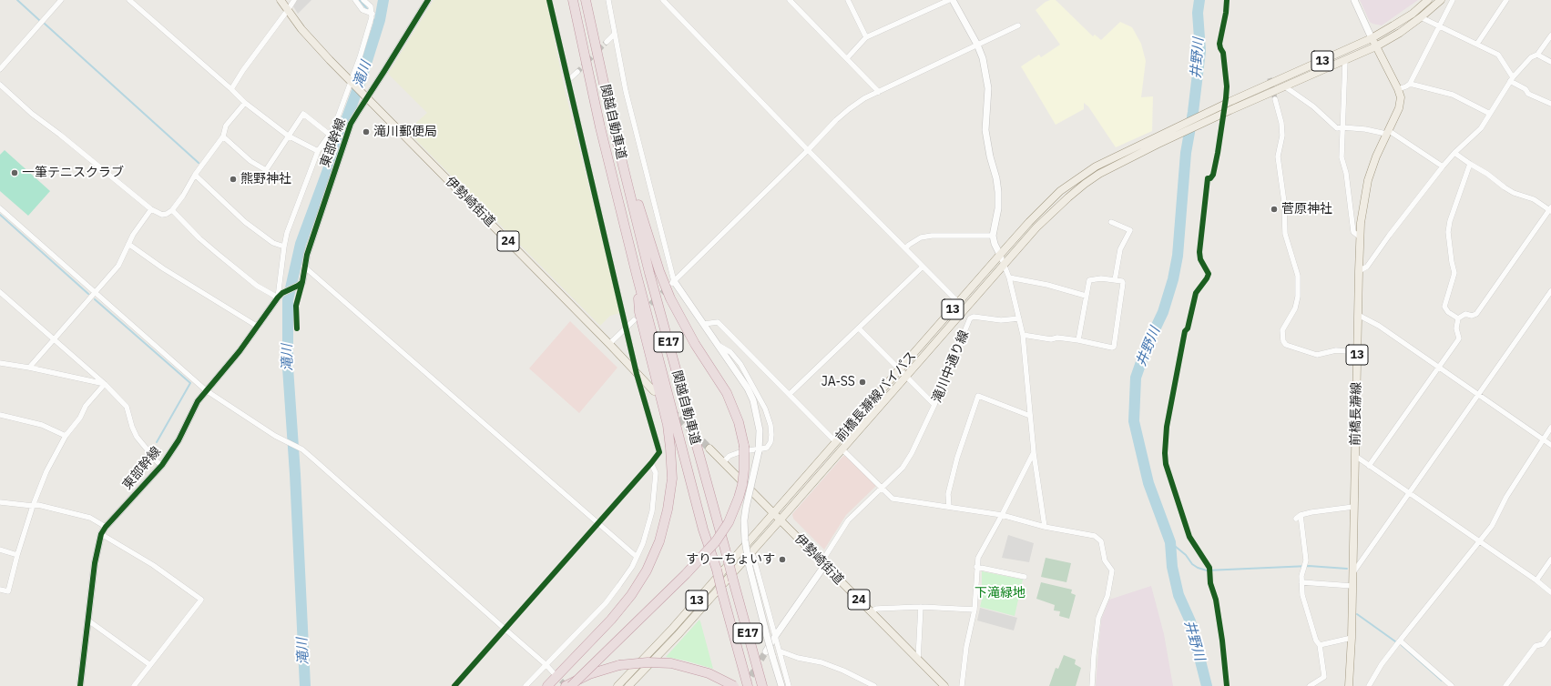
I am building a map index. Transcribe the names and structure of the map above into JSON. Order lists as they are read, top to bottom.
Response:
{
  "streets": {
    "highway": ["関越自動車道", "E17"],
    "main road": [
      "13",
      "伊勢崎街道",
      "24",
      "前橋長瀞線バイパス",
      "前橋長瀞線"
    ],
    "street": ["東部幹線", "滝川中通り線"]
  },
  "crossings": [
    ["13", "前橋長瀞線バイパス"],
    ["13", "前橋長瀞線"],
    ["東部幹線", "伊勢崎街道"],
    ["伊勢崎街道", "24"],
    ["伊勢崎街道", "滝川中通り線"],
    ["伊勢崎街道", "前橋長瀞線バイパス"],
    ["前橋長瀞線バイパス", "前橋長瀞線"]
  ],
  "water": ["井野川", "滝川"],
  "parks": ["下滝緑地"],
  "places": [
    "滝川郵便局",
    "一筆テニスクラブ",
    "熊野神社",
    "菅原神社",
    "JA-SS",
    "すりーちょいす"
  ]
}
